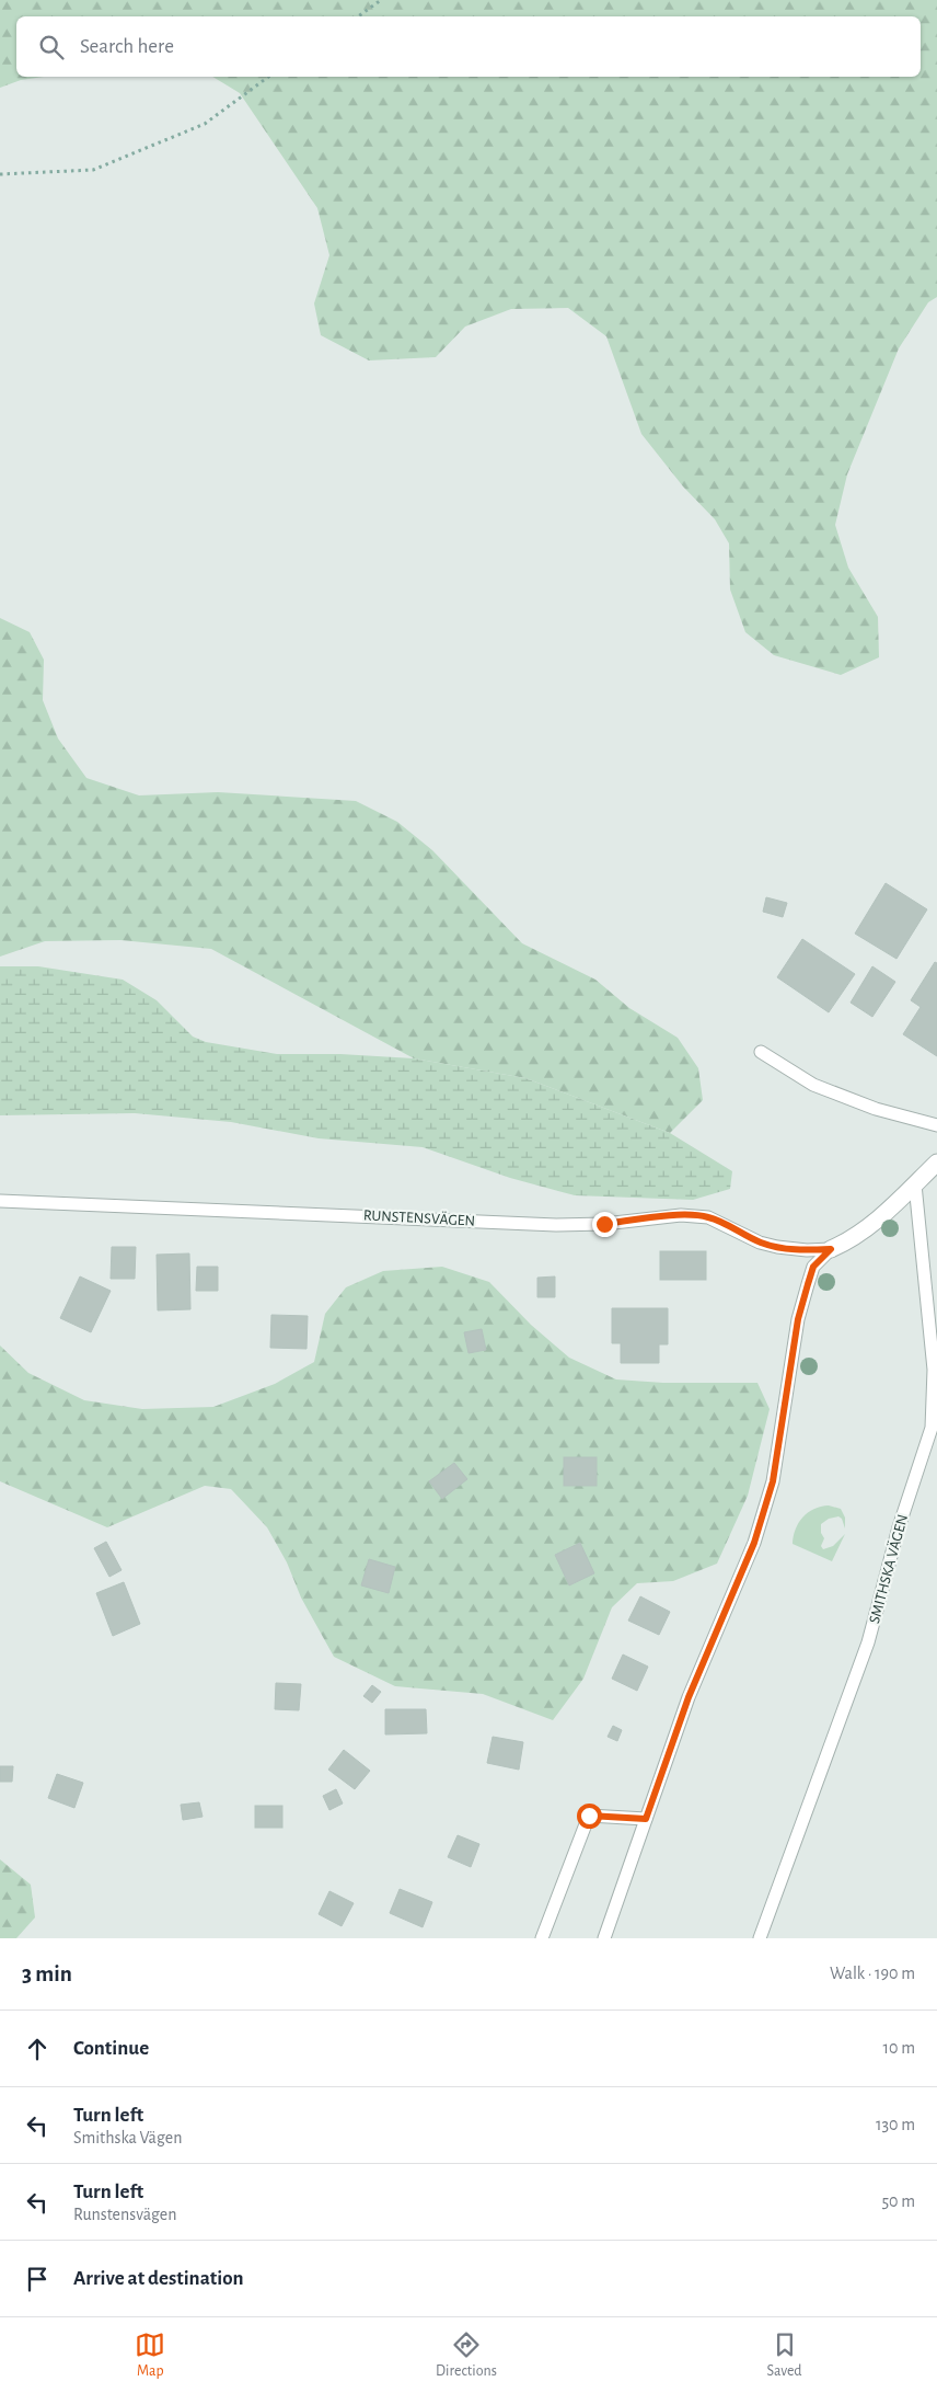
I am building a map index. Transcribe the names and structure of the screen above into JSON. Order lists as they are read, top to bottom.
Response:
{
  "streets": {
    "lane": ["RUNSTENSVÄGEN", "SMITHSKA VÄGEN"]
  },
  "page": {
    "search": "Search here",
    "heading": ["3 min", "Walk · 190 m"],
    "list": [
      ["Continue", "10 m"],
      ["Turn left", "Smithska Vägen", "130 m"],
      ["Turn left", "Runstensvägen", "50 m"],
      "Arrive at destination"
    ],
    "nav": ["Map", "Directions", "Saved"]
  }
}
